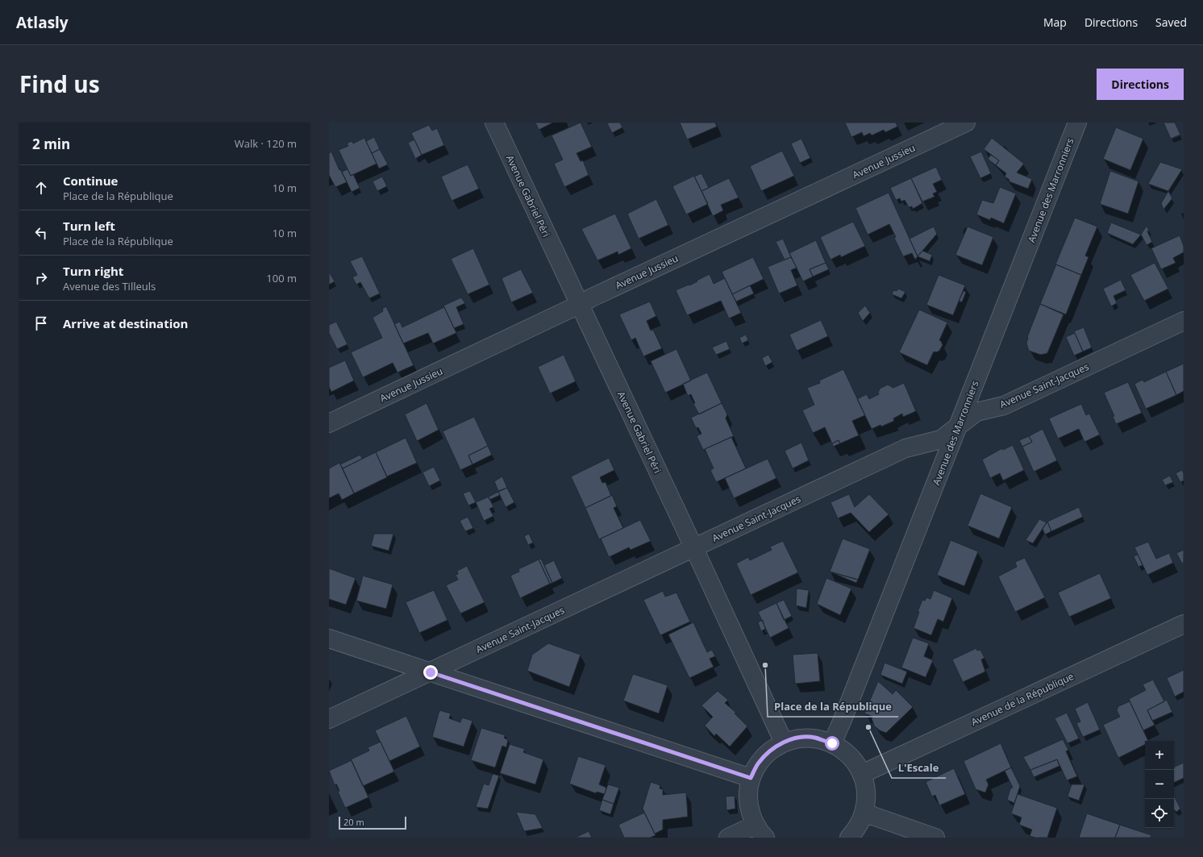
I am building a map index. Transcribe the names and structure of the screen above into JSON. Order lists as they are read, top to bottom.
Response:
{
  "streets": {
    "street": [
      "Avenue Jussieu",
      "Avenue des Marronniers",
      "Avenue Gabriel Péri",
      "Avenue Saint-Jacques",
      "Avenue de la République"
    ]
  },
  "crossings": [
    ["Avenue Jussieu", "Avenue Gabriel Péri"],
    ["Avenue des Marronniers", "Avenue Saint-Jacques"],
    ["Avenue Gabriel Péri", "Avenue Saint-Jacques"]
  ],
  "places": ["Place de la République", "L'Escale"],
  "scale_bar": "20 m",
  "page": {
    "header": "Atlasly",
    "nav": ["Map", "Directions", "Saved"],
    "title": "Find us",
    "buttons": "Directions",
    "heading": ["2 min", "Walk · 120 m"],
    "list": [
      ["Continue", "Place de la République", "10 m"],
      ["Turn left", "Place de la République", "10 m"],
      ["Turn right", "Avenue des Tilleuls", "100 m"],
      "Arrive at destination"
    ],
    "map_buttons": ["+", "−"],
    "scale": "20 m"
  }
}
